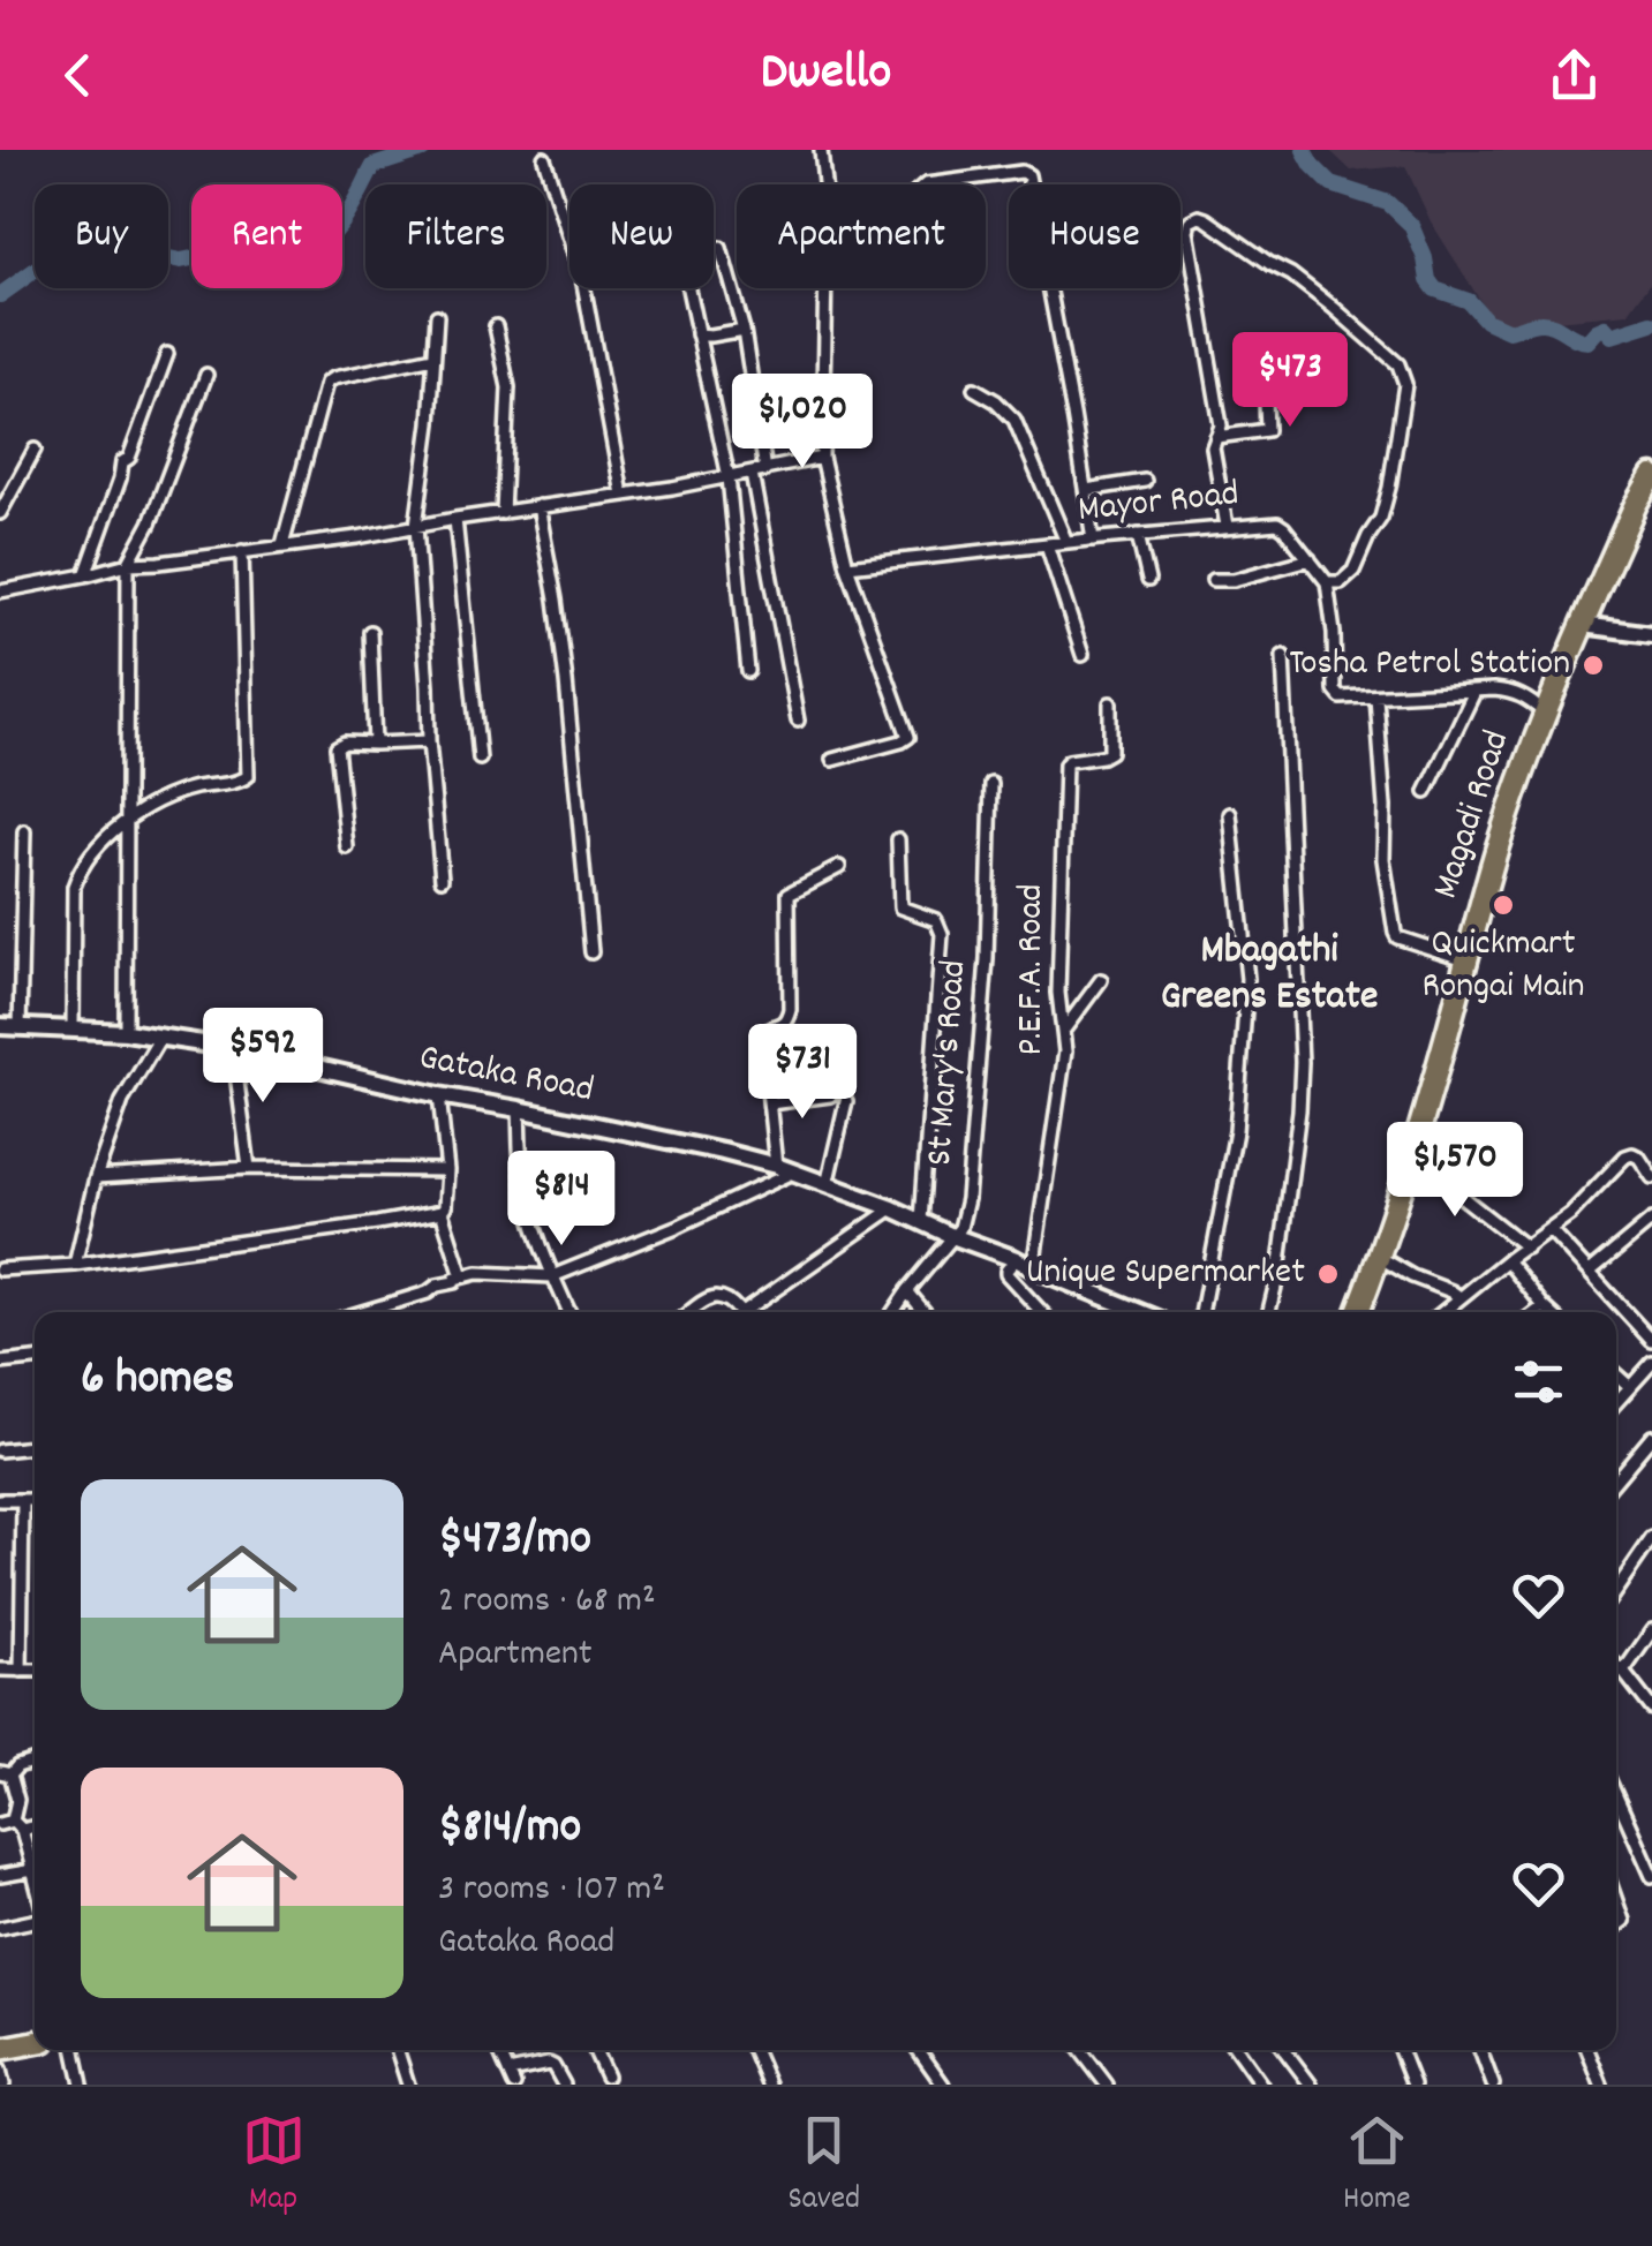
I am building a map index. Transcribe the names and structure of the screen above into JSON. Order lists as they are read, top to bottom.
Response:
{
  "streets": {
    "highway": ["Magadi Road"],
    "street": [
      "Mayor Road",
      "P.E.F.A. Road",
      "St Mary's Road",
      "Gataka Road"
    ]
  },
  "crossings": [
    ["Mayor Road", "Magadi Road"],
    ["P.E.F.A. Road", "Gataka Road"],
    ["St Mary's Road", "Gataka Road"]
  ],
  "districts": ["Mbagathi Greens Estate"],
  "places": ["Tosha Petrol Station", "Quickmart Rongai Main", "Unique Supermarket"],
  "page": {
    "header": "Dwello",
    "chip": [
      "Buy",
      "Rent",
      "Filters",
      "New",
      "Apartment",
      "House"
    ],
    "price": [
      "$473",
      "$1,020",
      "$592",
      "$731",
      "$1,570",
      "$814"
    ],
    "heading": "6 homes",
    "list": [
      {
        "name": "$473/mo",
        "note": "2 rooms · 68 m² · Apartment"
      },
      {
        "name": "$814/mo",
        "note": "3 rooms · 107 m² · Gataka Road"
      }
    ],
    "tabs": ["Map", "Saved", "Home"]
  }
}
